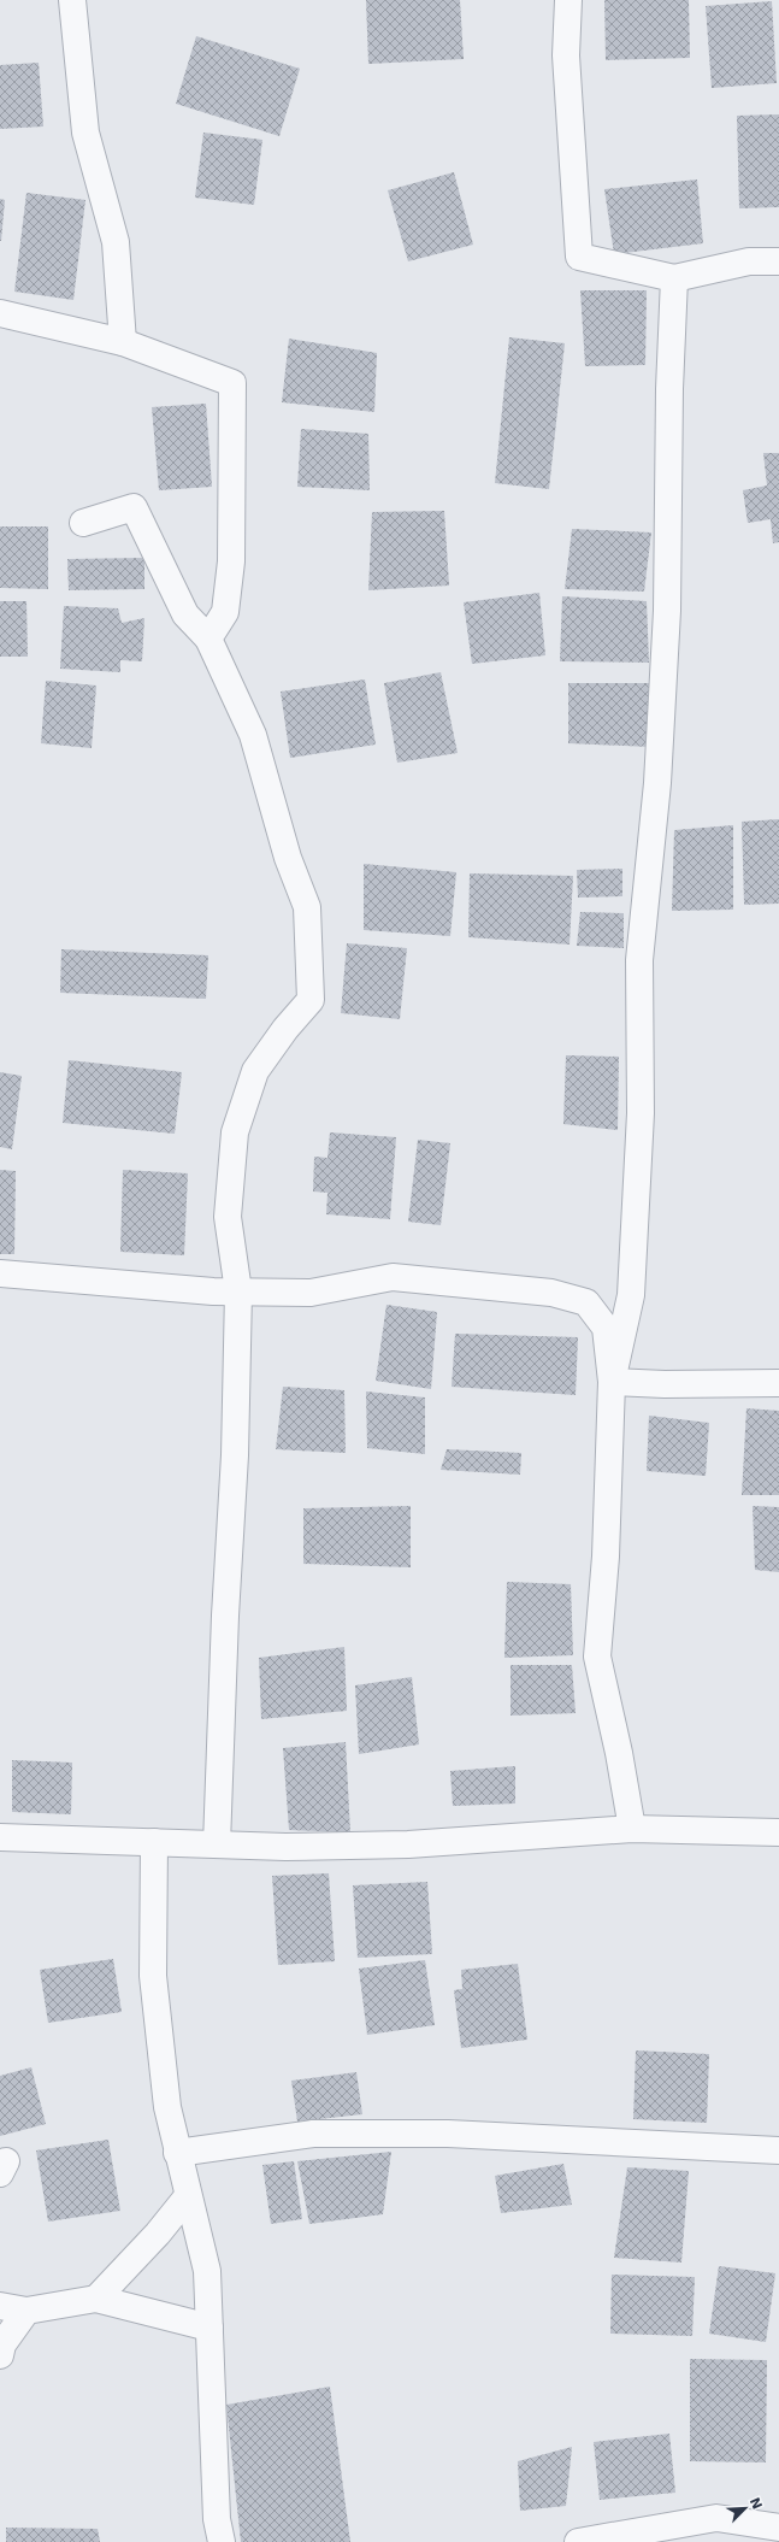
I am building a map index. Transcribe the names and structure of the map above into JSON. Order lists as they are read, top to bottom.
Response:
{
  "north": "top right"
}
